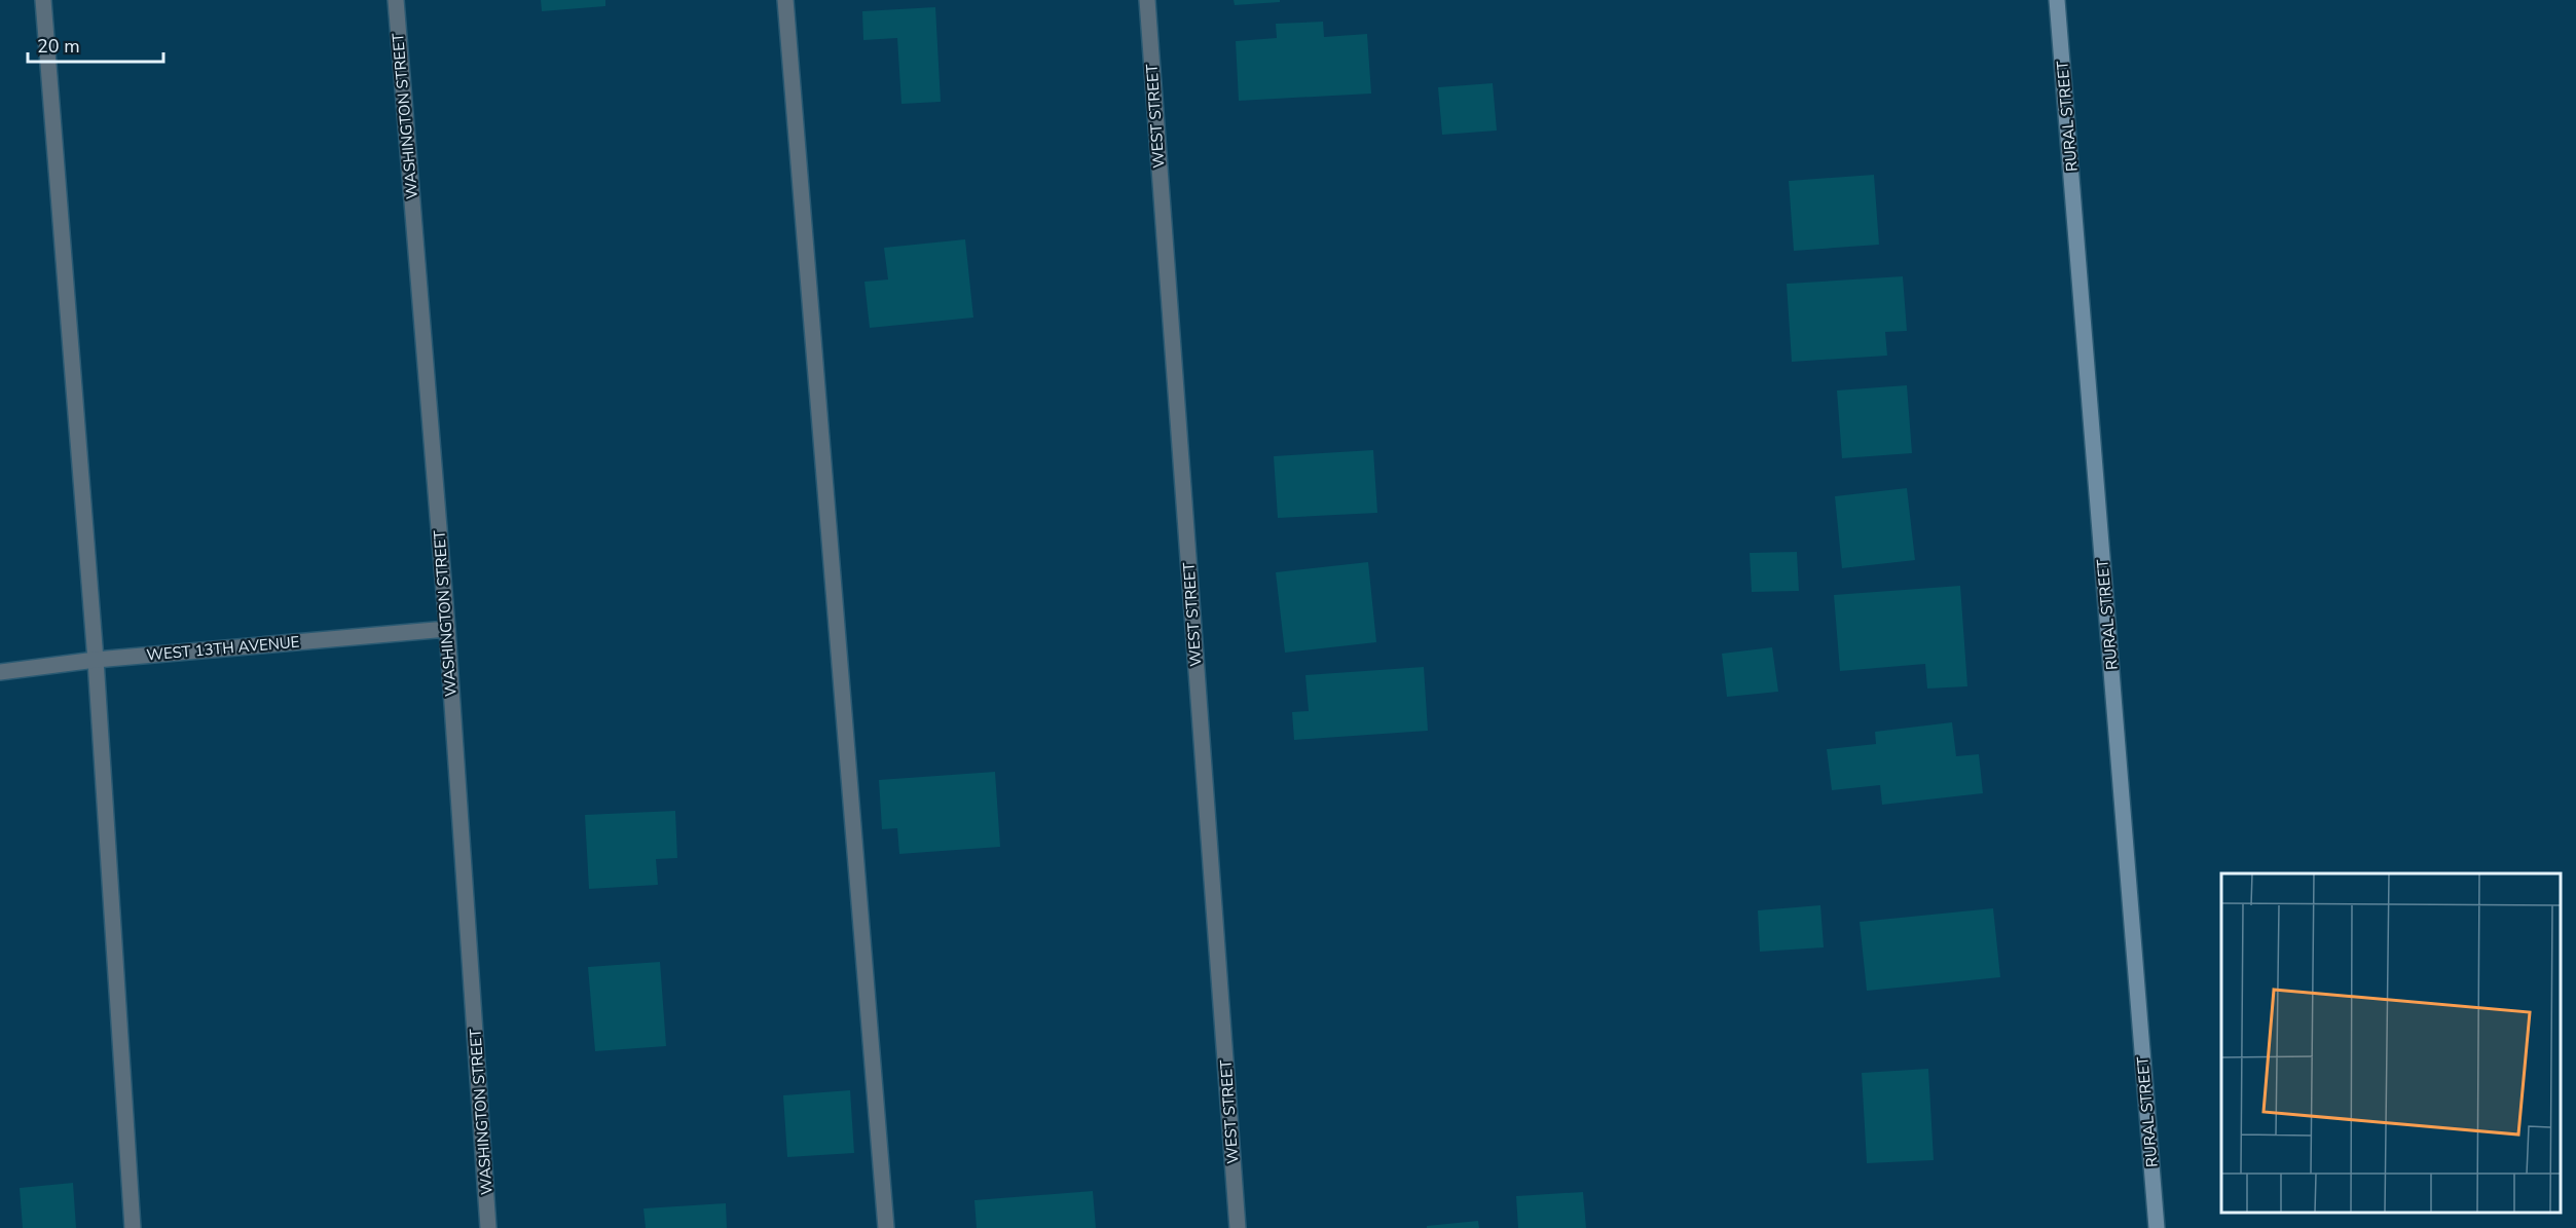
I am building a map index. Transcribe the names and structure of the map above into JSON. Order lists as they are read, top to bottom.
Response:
{
  "streets": {
    "street": [
      "WASHINGTON STREET",
      "WEST STREET",
      "RURAL STREET",
      "WEST 13TH AVENUE"
    ]
  },
  "crossings": [
    ["WASHINGTON STREET", "WEST 13TH AVENUE"]
  ],
  "scale_bar": "20 m"
}
